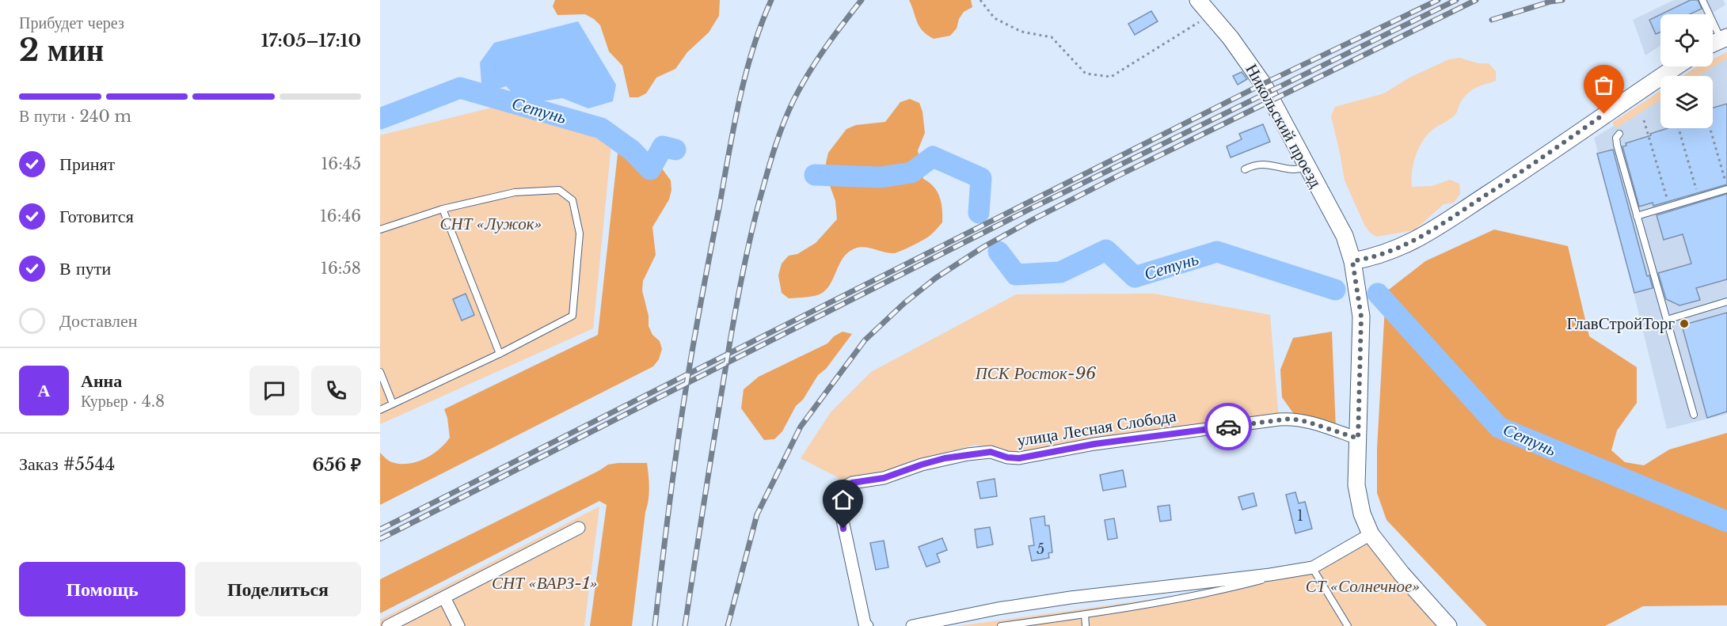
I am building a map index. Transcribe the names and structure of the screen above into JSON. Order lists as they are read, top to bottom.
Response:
{
  "streets": {
    "main road": ["Никольский проезд"],
    "street": ["улица Лесная Слобода"]
  },
  "crossings": [
    ["Никольский проезд", "улица Лесная Слобода"]
  ],
  "water": ["Сетунь"],
  "parks": [
    "СНТ «Лужок»",
    "ПСК Росток-96",
    "СНТ «ВАРЗ-1»",
    "СТ «Солнечное»"
  ],
  "places": ["ГлавСтройТорг"],
  "house_numbers": ["1", "5"],
  "page": {
    "heading": ["2 мин", "Прибудет через", "17:05–17:10"],
    "panel": [
      "Анна",
      "Курьер · 4.8",
      "Заказ #5544",
      "656 ₽"
    ],
    "bar": "В пути · 240 m",
    "list": [
      ["Принят", "16:45"],
      ["Готовится", "16:46"],
      ["В пути", "16:58"],
      "Доставлен"
    ],
    "round": "А",
    "buttons": ["Помощь", "Поделиться"]
  }
}
